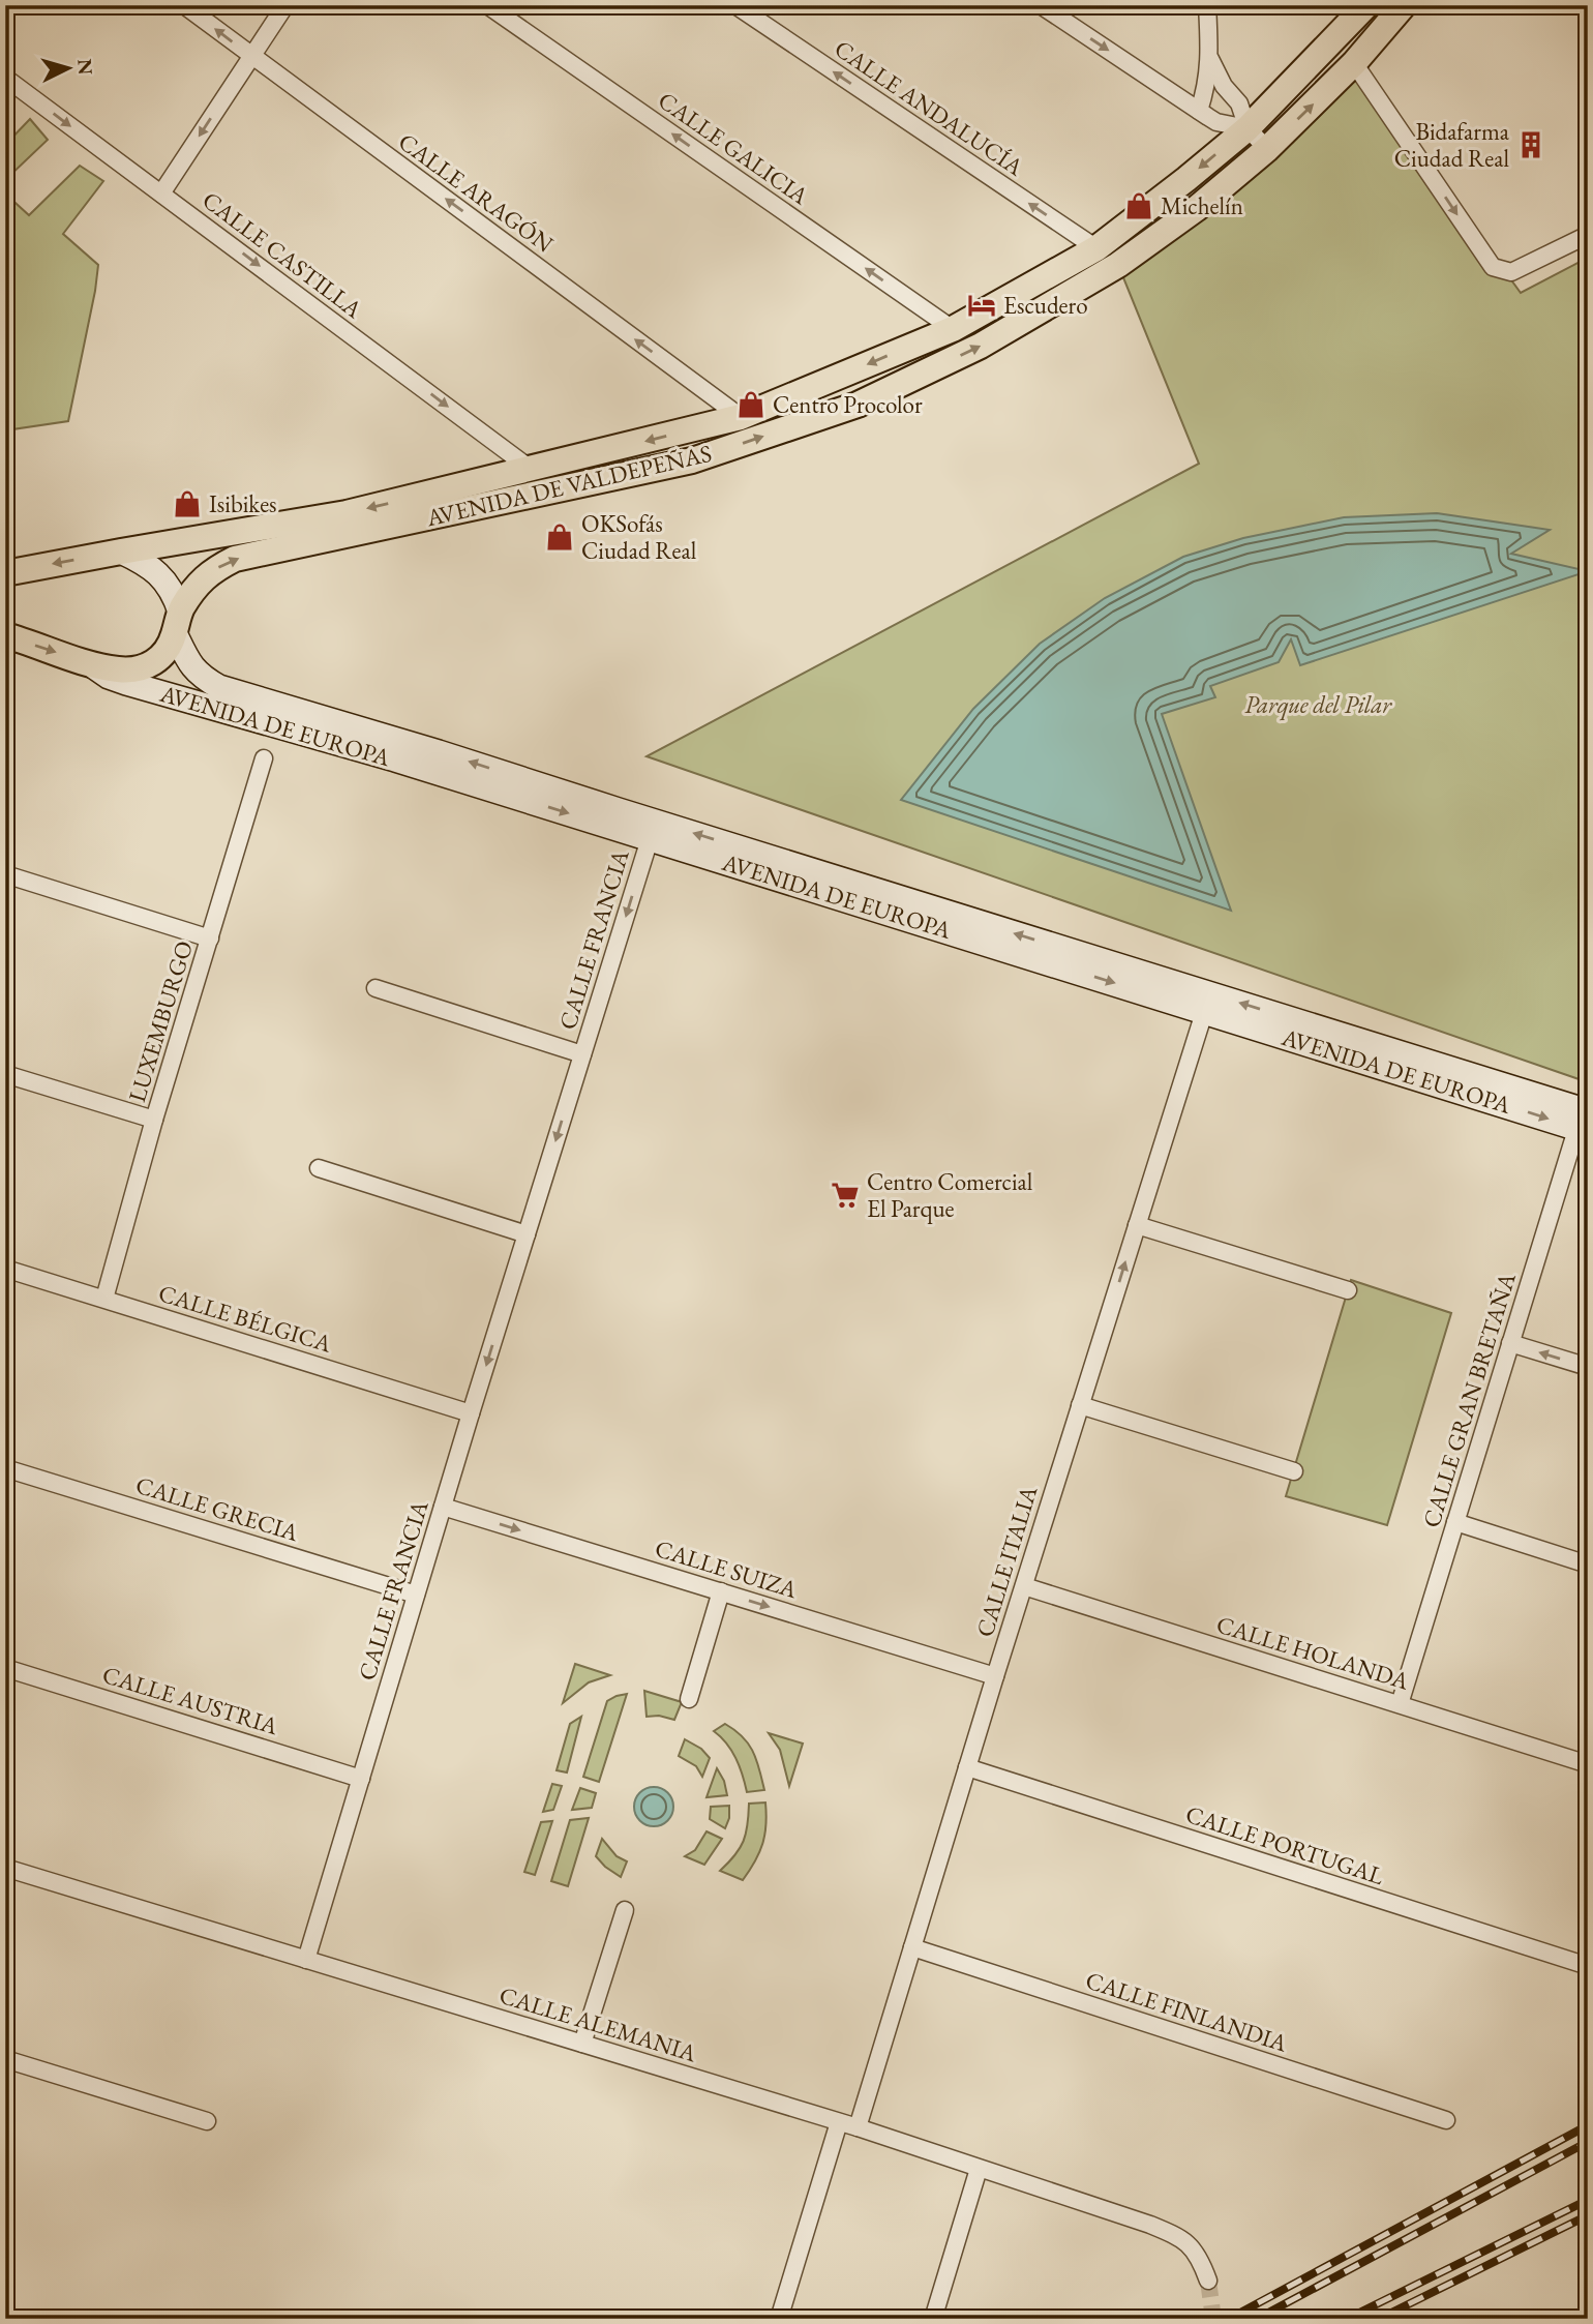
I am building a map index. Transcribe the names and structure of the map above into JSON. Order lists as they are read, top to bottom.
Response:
{
  "streets": {
    "main road": ["AVENIDA DE VALDEPEÑAS", "AVENIDA DE EUROPA"],
    "street": [
      "CALLE ANDALUCÍA",
      "CALLE GALICIA",
      "CALLE ARAGÓN",
      "CALLE CASTILLA",
      "CALLE FRANCIA",
      "LUXEMBURGO",
      "CALLE BÉLGICA",
      "CALLE GRAN BRETAÑA",
      "CALLE GRECIA",
      "CALLE ITALIA",
      "CALLE SUIZA",
      "CALLE HOLANDA",
      "CALLE AUSTRIA",
      "CALLE PORTUGAL",
      "CALLE FINLANDIA",
      "CALLE ALEMANIA"
    ]
  },
  "crossings": [
    ["CALLE ANDALUCÍA", "AVENIDA DE VALDEPEÑAS"],
    ["CALLE GALICIA", "AVENIDA DE VALDEPEÑAS"],
    ["CALLE ARAGÓN", "AVENIDA DE VALDEPEÑAS"],
    ["CALLE CASTILLA", "AVENIDA DE VALDEPEÑAS"],
    ["AVENIDA DE VALDEPEÑAS", "AVENIDA DE EUROPA"],
    ["AVENIDA DE EUROPA", "CALLE FRANCIA"],
    ["AVENIDA DE EUROPA", "CALLE GRAN BRETAÑA"],
    ["AVENIDA DE EUROPA", "CALLE ITALIA"],
    ["CALLE FRANCIA", "CALLE BÉLGICA"],
    ["CALLE FRANCIA", "CALLE GRECIA"],
    ["CALLE FRANCIA", "CALLE SUIZA"],
    ["CALLE FRANCIA", "CALLE AUSTRIA"],
    ["CALLE FRANCIA", "CALLE ALEMANIA"],
    ["LUXEMBURGO", "CALLE BÉLGICA"],
    ["CALLE GRAN BRETAÑA", "CALLE HOLANDA"],
    ["CALLE ITALIA", "CALLE SUIZA"],
    ["CALLE ITALIA", "CALLE HOLANDA"],
    ["CALLE ITALIA", "CALLE PORTUGAL"],
    ["CALLE ITALIA", "CALLE FINLANDIA"],
    ["CALLE ITALIA", "CALLE ALEMANIA"]
  ],
  "one_way": [
    "CALLE ANDALUCÍA",
    "CALLE GALICIA",
    "CALLE ARAGÓN",
    "CALLE CASTILLA",
    "CALLE FRANCIA",
    "CALLE SUIZA"
  ],
  "parks": ["Parque del Pilar"],
  "places": {
    "building": ["Bidafarma Ciudad Real"],
    "shop": [
      "Michelín",
      "Centro Procolor",
      "Isibikes",
      "OKSofás Ciudad Real"
    ],
    "hotel": ["Escudero"],
    "supermarket": ["Centro Comercial El Parque"]
  },
  "north": "right"
}
